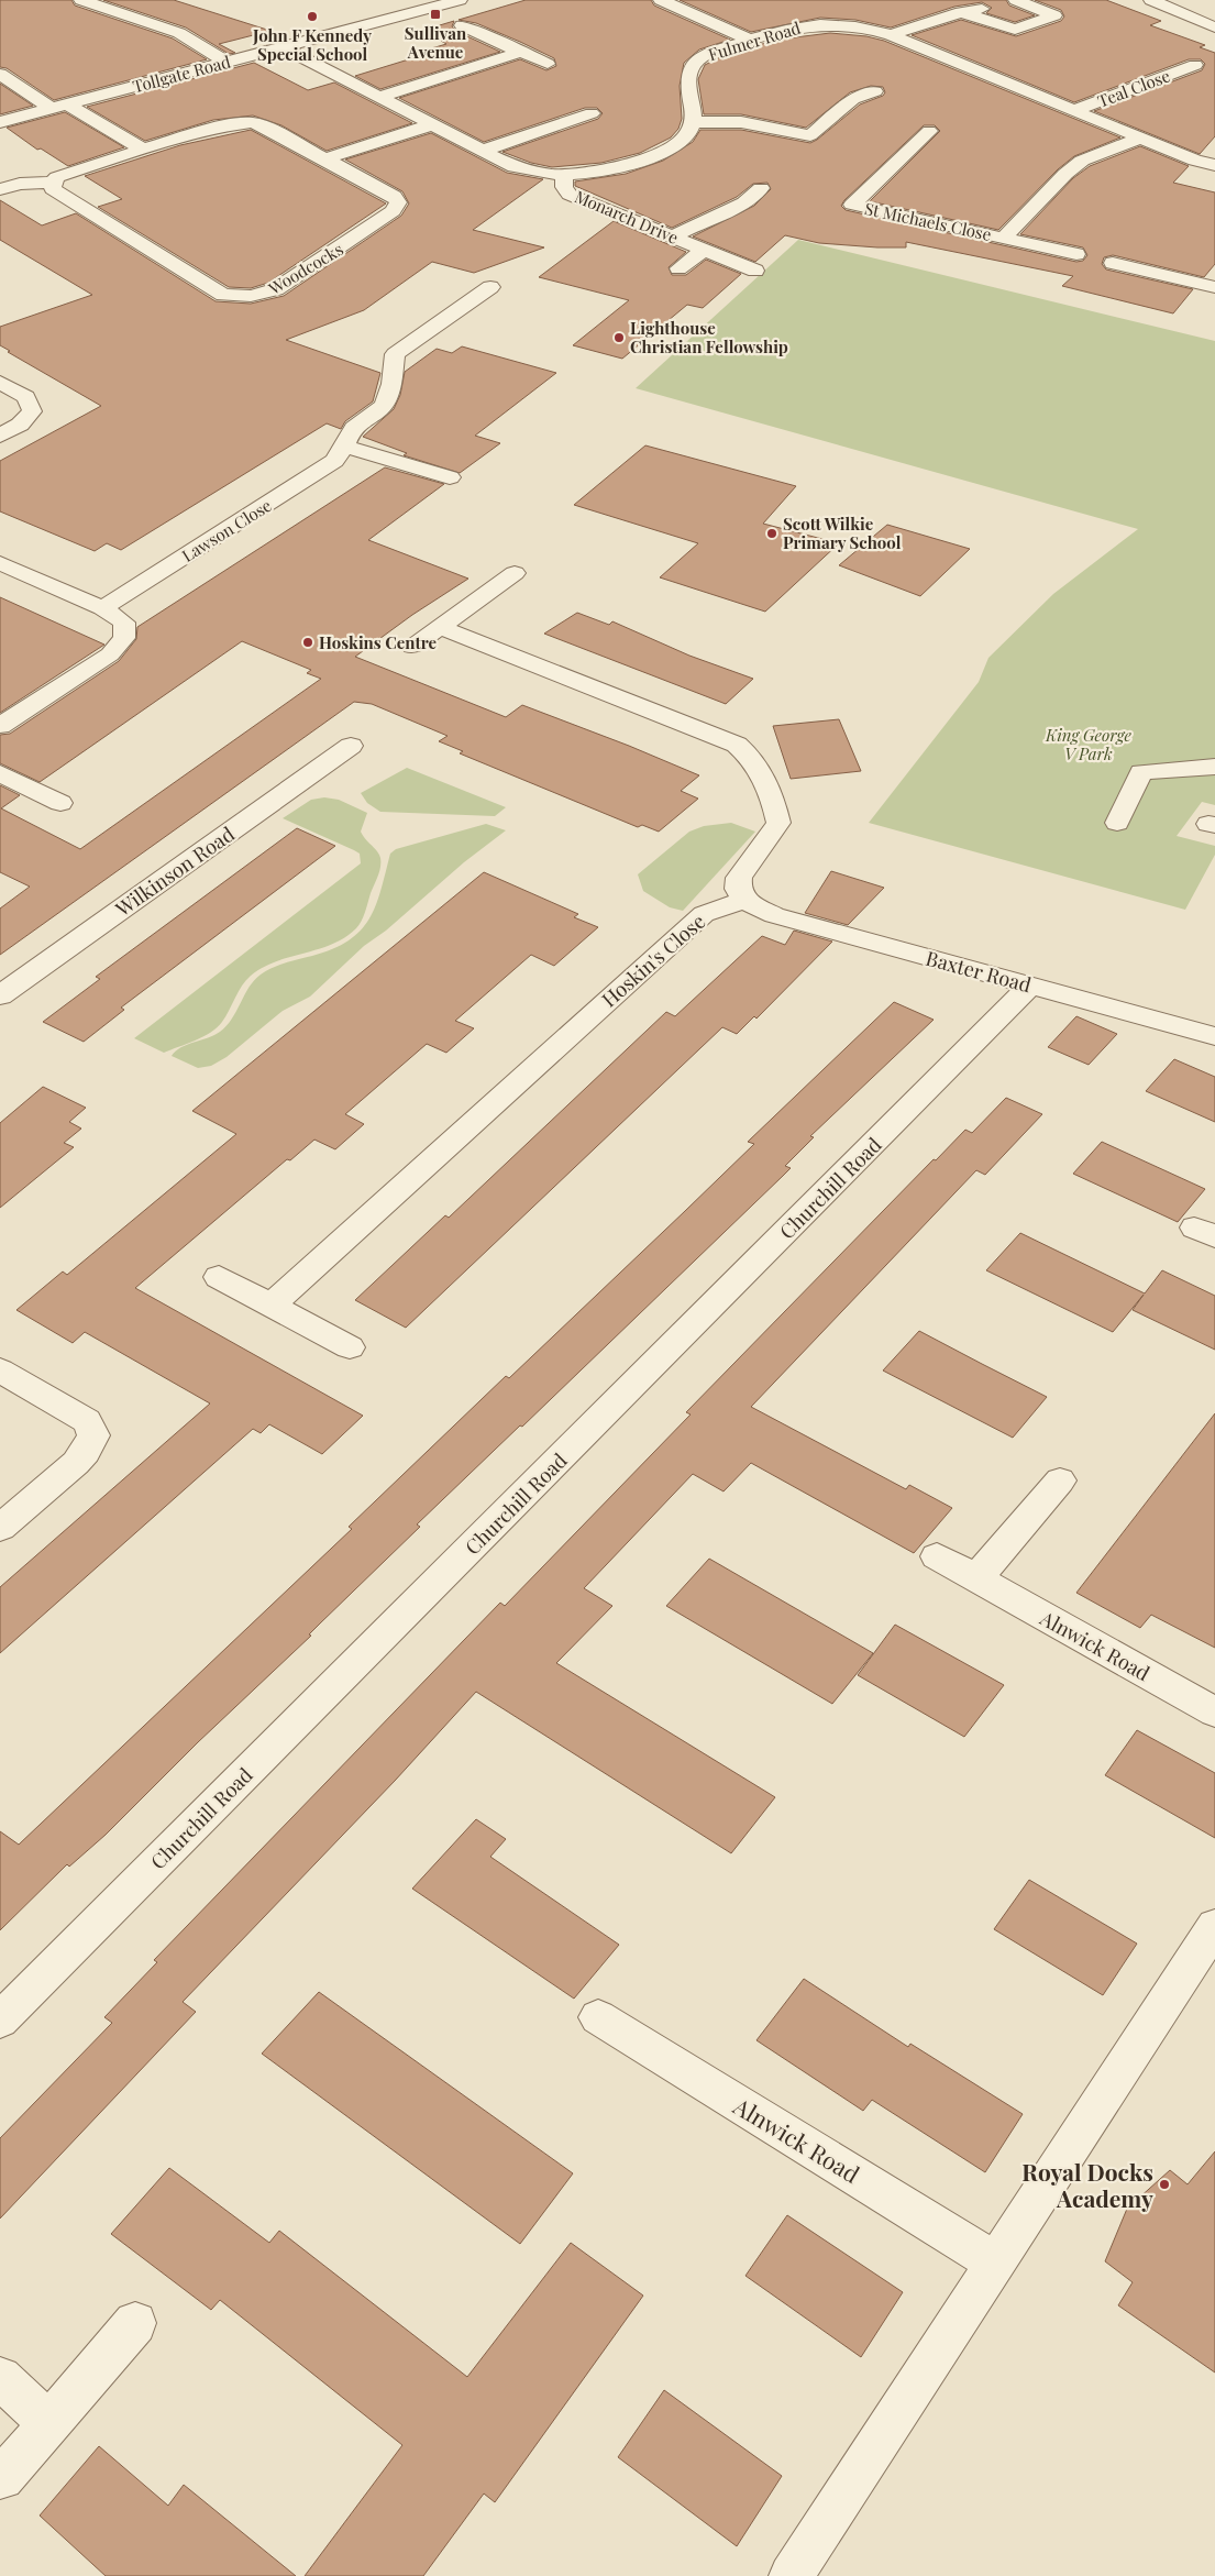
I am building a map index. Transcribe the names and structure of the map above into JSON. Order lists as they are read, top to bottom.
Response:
{
  "streets": {
    "street": [
      "Fulmer Road",
      "Tollgate Road",
      "Teal Close",
      "Monarch Drive",
      "St Michaels Close",
      "Woodcocks",
      "Lawson Close",
      "Wilkinson Road",
      "Hoskin's Close",
      "Baxter Road",
      "Churchill Road",
      "Alnwick Road"
    ]
  },
  "crossings": [
    ["Fulmer Road", "Teal Close"],
    ["Hoskin's Close", "Baxter Road"],
    ["Baxter Road", "Churchill Road"]
  ],
  "parks": ["King George V Park"],
  "places": {
    "transit": ["Sullivan Avenue"],
    "other": [
      "John F Kennedy Special School",
      "Lighthouse Christian Fellowship",
      "Scott Wilkie Primary School",
      "Hoskins Centre",
      "Royal Docks Academy"
    ]
  }
}
